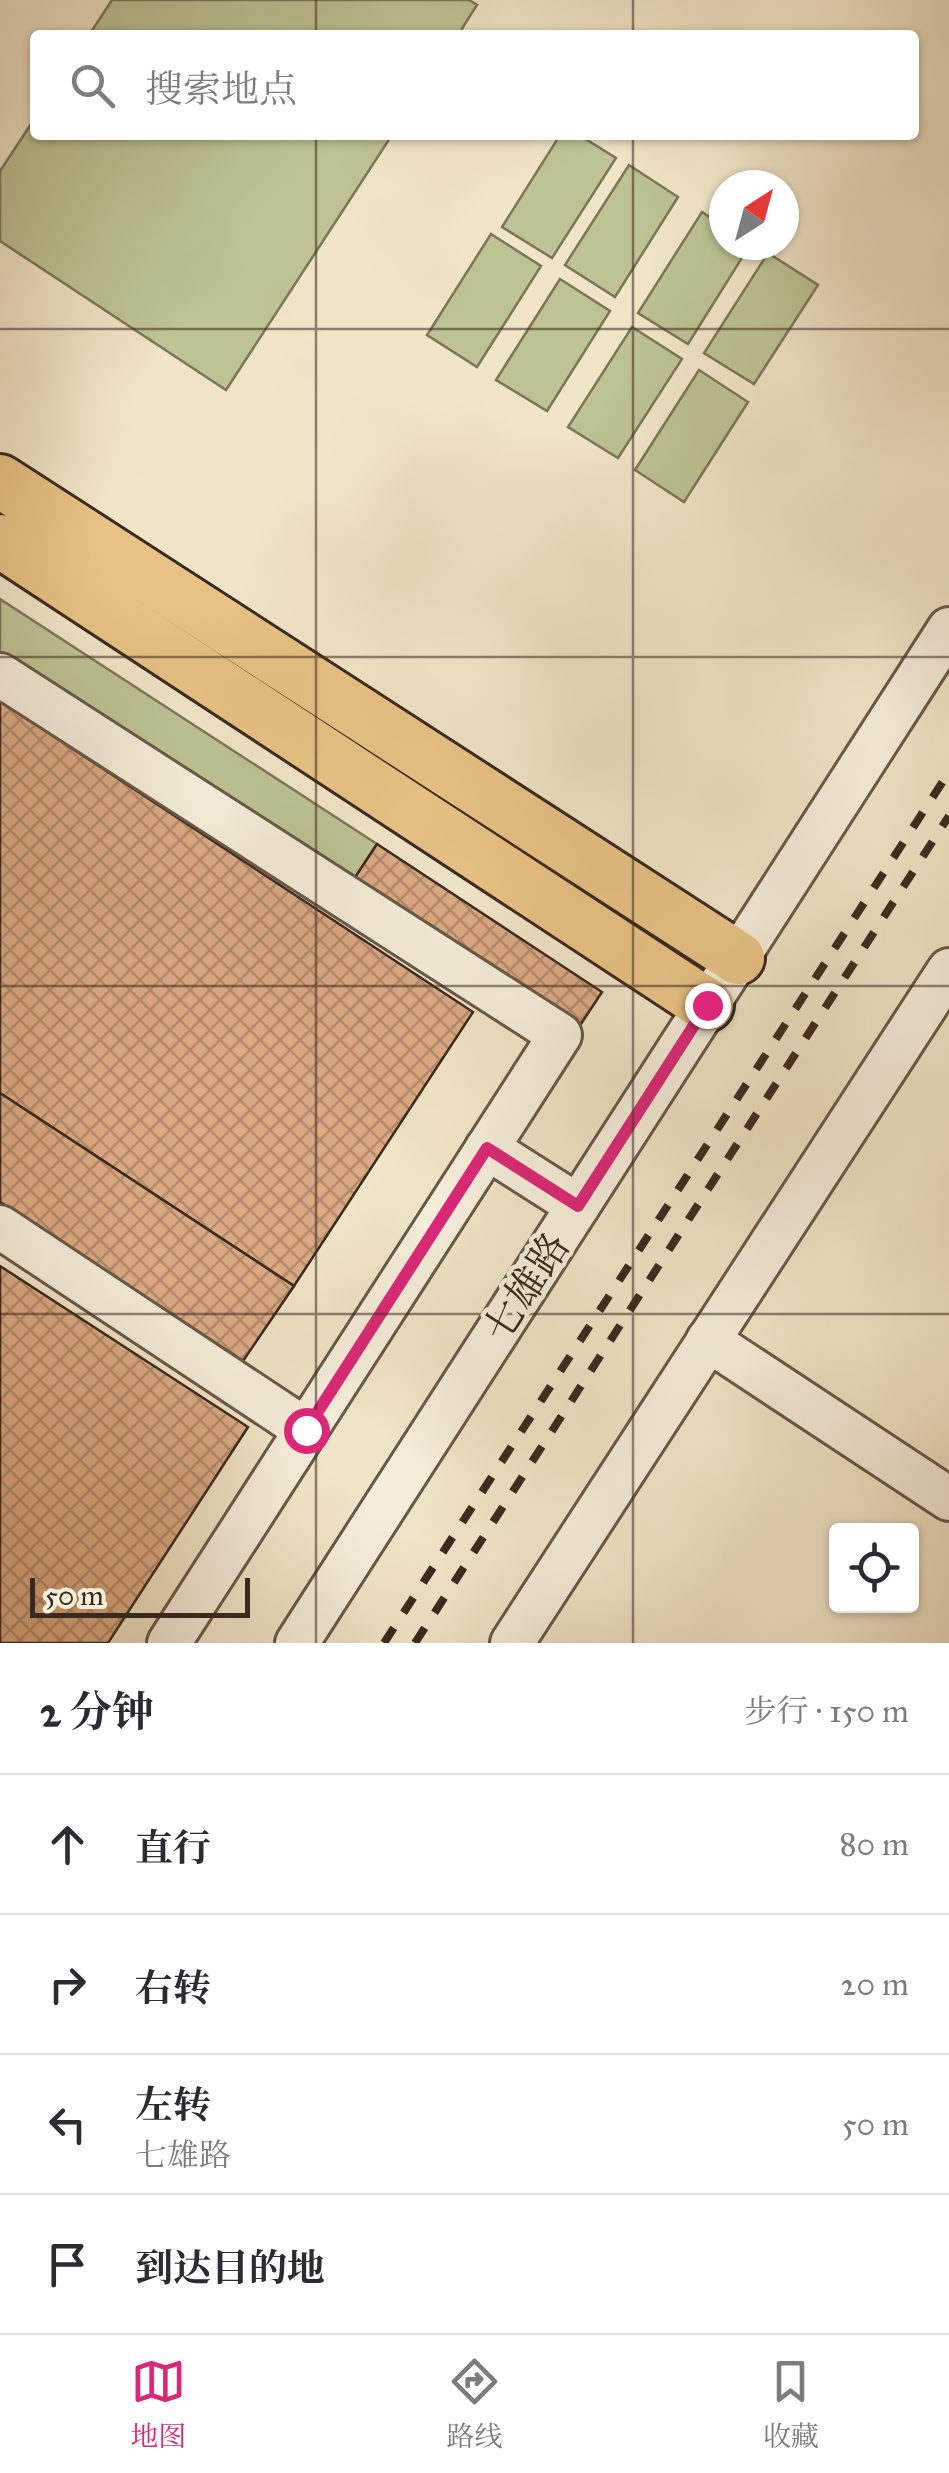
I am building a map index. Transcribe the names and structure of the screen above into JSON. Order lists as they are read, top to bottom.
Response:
{
  "streets": {
    "street": ["七雄路"]
  },
  "scale_bar": "50 m",
  "north": "top right",
  "page": {
    "search": "搜索地点",
    "scale": "50 m",
    "heading": ["2 分钟", "步行 · 150 m"],
    "list": [
      ["直行", "80 m"],
      ["右转", "20 m"],
      ["左转", "七雄路", "50 m"],
      "到达目的地"
    ],
    "nav": ["地图", "路线", "收藏"]
  }
}
